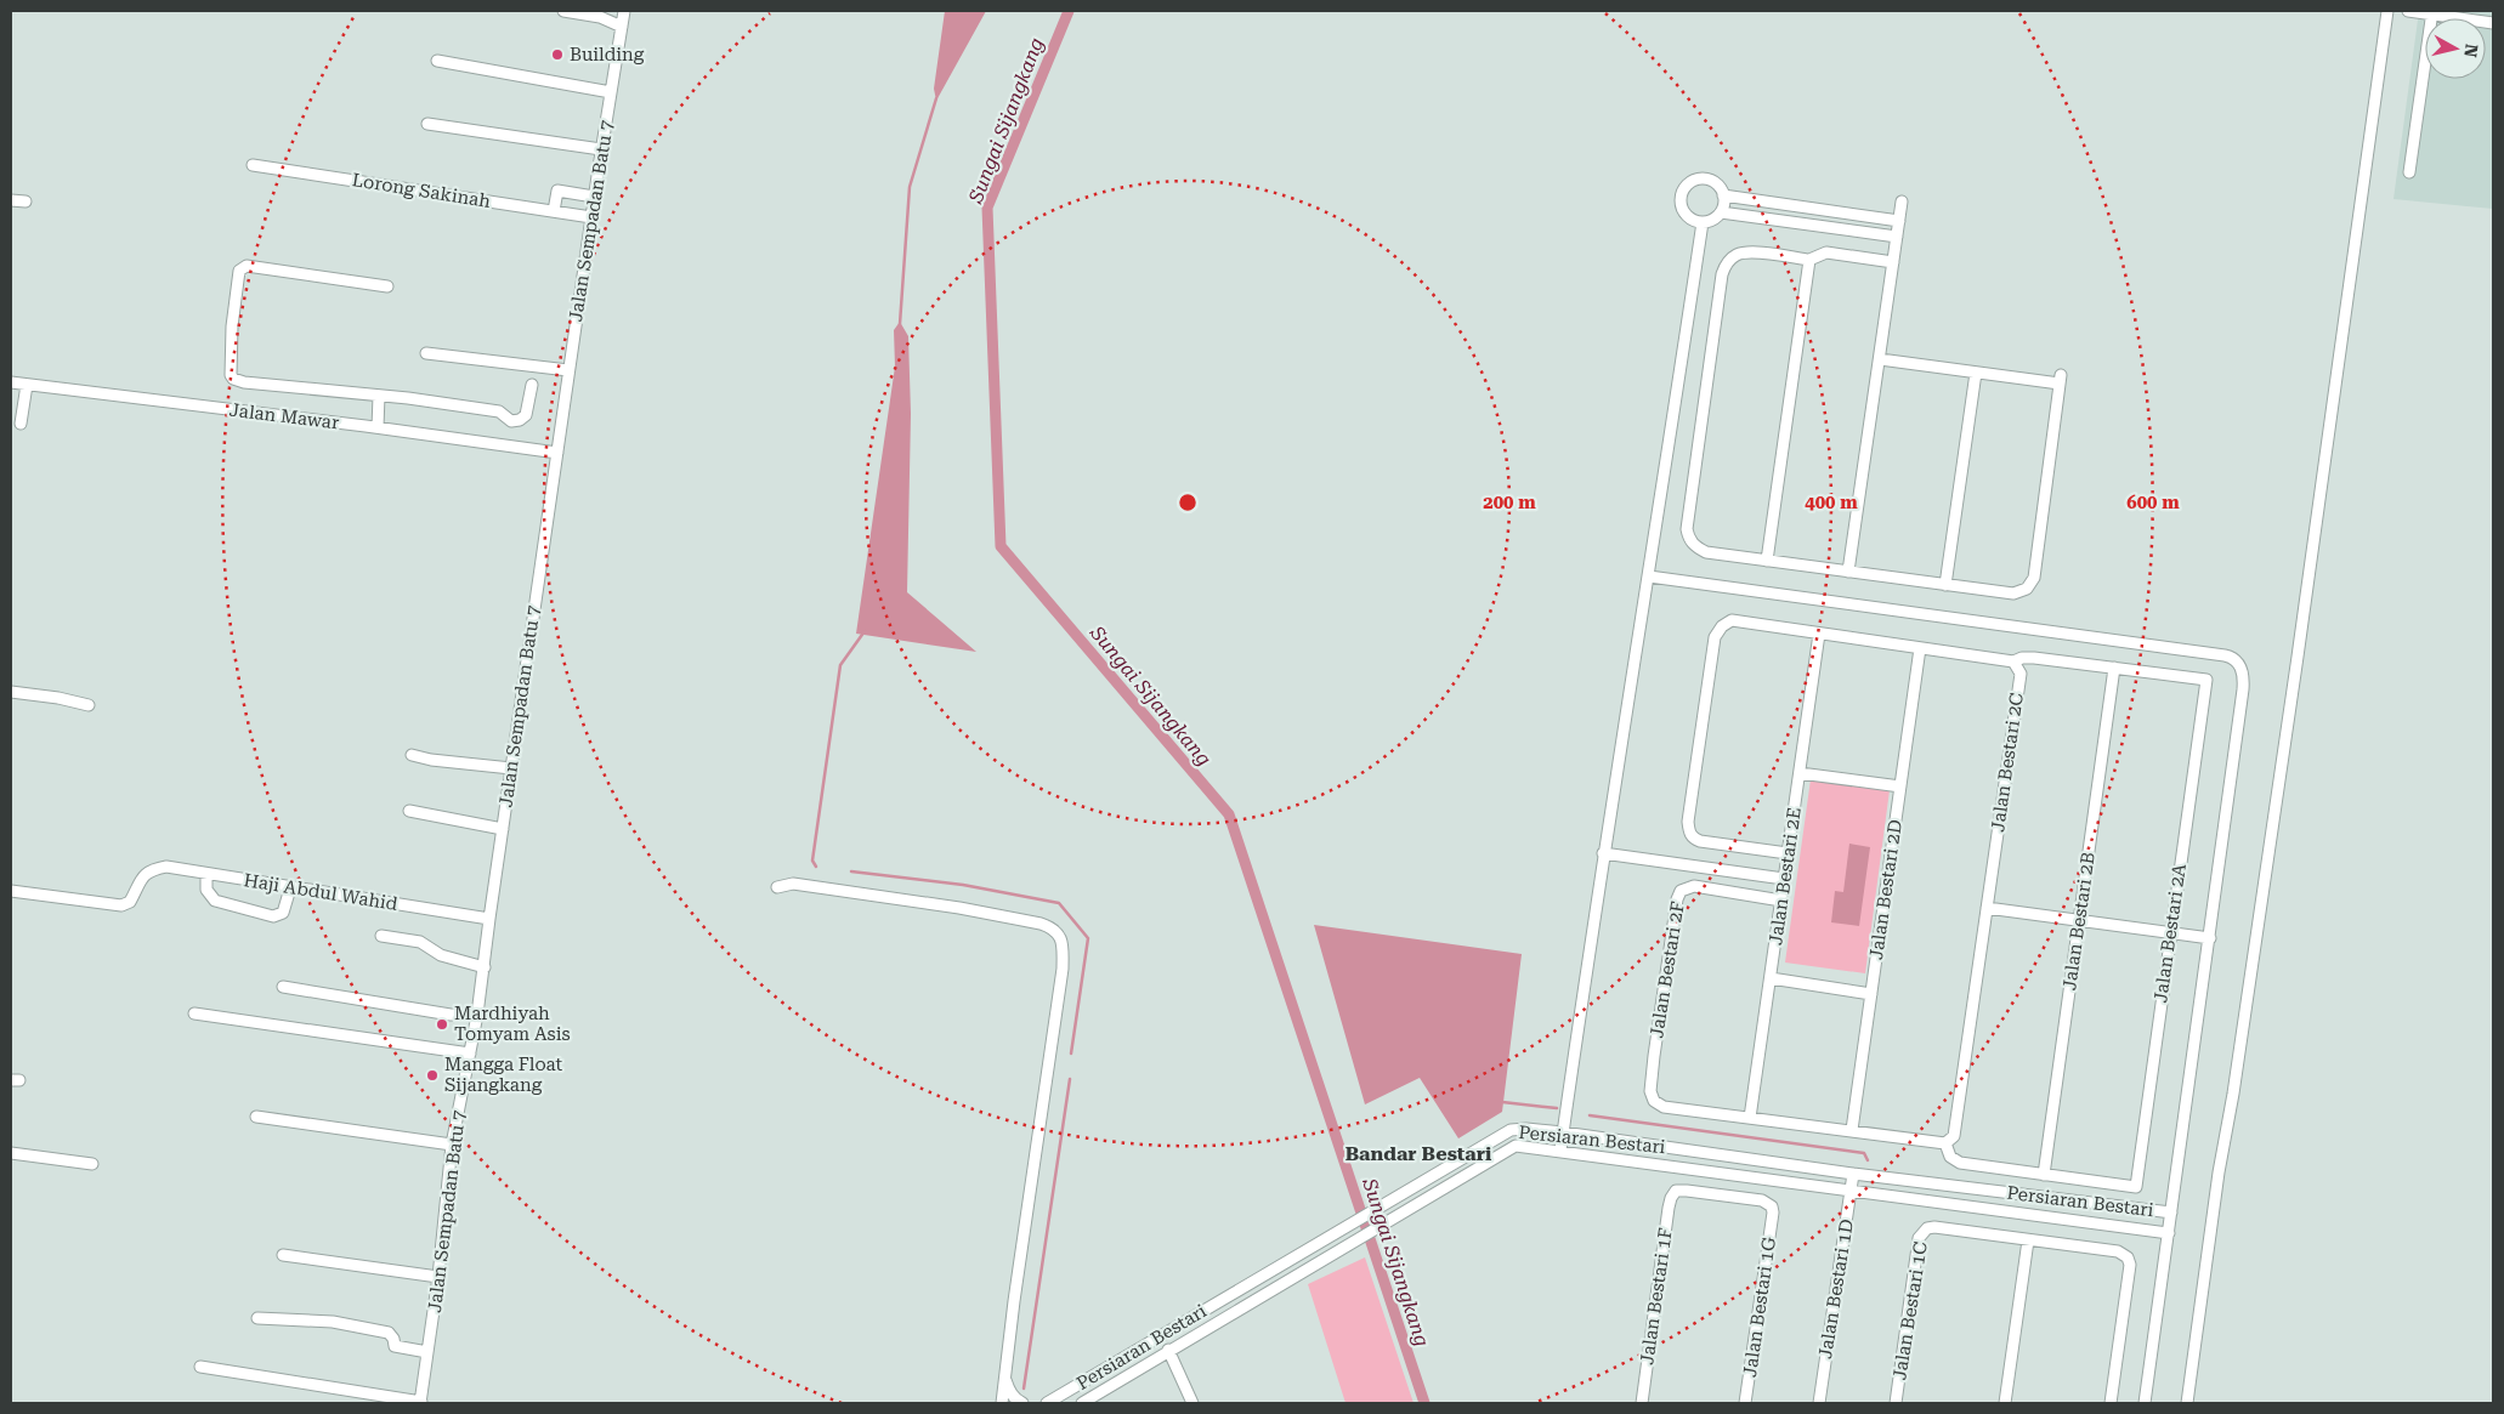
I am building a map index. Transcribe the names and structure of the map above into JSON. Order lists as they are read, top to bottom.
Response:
{
  "streets": {
    "street": [
      "Lorong Sakinah",
      "Jalan Sempadan Batu 7",
      "Jalan Mawar",
      "Jalan Bestari 2C",
      "Jalan Bestari 2E",
      "Jalan Bestari 2D",
      "Haji Abdul Wahid",
      "Jalan Bestari 2B",
      "Jalan Bestari 2A",
      "Jalan Bestari 2F",
      "Persiaran Bestari",
      "Jalan Bestari 1D",
      "Jalan Bestari 1F",
      "Jalan Bestari 1G",
      "Jalan Bestari 1C"
    ]
  },
  "crossings": [
    ["Lorong Sakinah", "Jalan Sempadan Batu 7"],
    ["Jalan Sempadan Batu 7", "Jalan Mawar"],
    ["Jalan Sempadan Batu 7", "Haji Abdul Wahid"],
    ["Jalan Bestari 2E", "Jalan Bestari 2F"],
    ["Jalan Bestari 2B", "Jalan Bestari 2A"],
    ["Persiaran Bestari", "Jalan Bestari 1D"],
    ["Jalan Bestari 1F", "Jalan Bestari 1G"]
  ],
  "districts": ["Bandar Bestari"],
  "water": ["Sungai Sijangkang"],
  "places": ["Building", "Mardhiyah Tomyam Asis", "Mangga Float Sijangkang"],
  "north": "right",
  "rings": ["200 m", "400 m", "600 m"]
}
